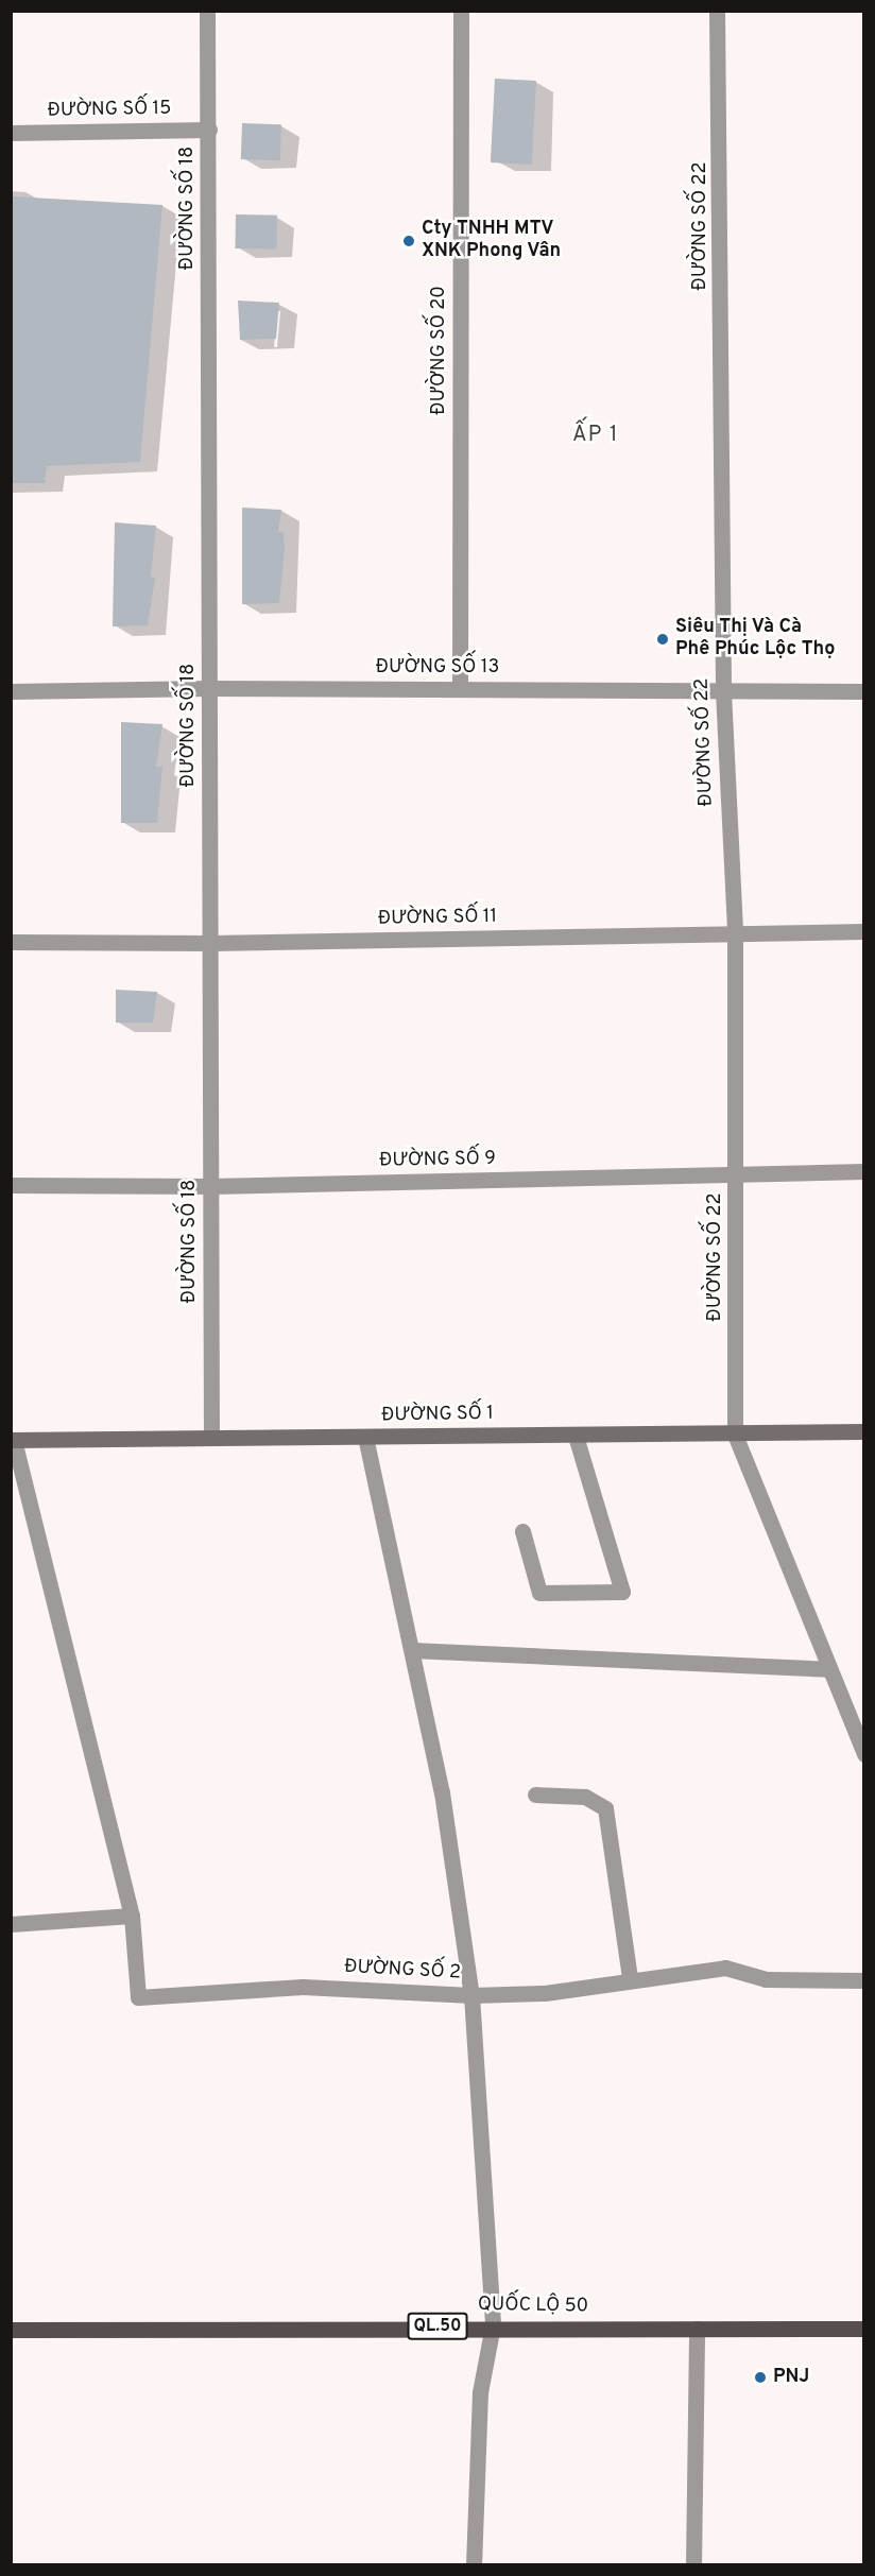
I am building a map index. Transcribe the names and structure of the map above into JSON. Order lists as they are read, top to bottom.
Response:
{
  "streets": {
    "main road": ["QUỐC LỘ 50", "QL.50"],
    "street": [
      "ĐƯỜNG SỐ 15",
      "ĐƯỜNG SỐ 18",
      "ĐƯỜNG SỐ 22",
      "ĐƯỜNG SỐ 20",
      "ĐƯỜNG SỐ 13",
      "ĐƯỜNG SỐ 11",
      "ĐƯỜNG SỐ 9",
      "ĐƯỜNG SỐ 1",
      "ĐƯỜNG SỐ 2"
    ]
  },
  "crossings": [
    ["ĐƯỜNG SỐ 15", "ĐƯỜNG SỐ 18"],
    ["ĐƯỜNG SỐ 18", "ĐƯỜNG SỐ 13"],
    ["ĐƯỜNG SỐ 18", "ĐƯỜNG SỐ 11"],
    ["ĐƯỜNG SỐ 18", "ĐƯỜNG SỐ 9"],
    ["ĐƯỜNG SỐ 18", "ĐƯỜNG SỐ 1"],
    ["ĐƯỜNG SỐ 22", "ĐƯỜNG SỐ 13"],
    ["ĐƯỜNG SỐ 22", "ĐƯỜNG SỐ 11"],
    ["ĐƯỜNG SỐ 22", "ĐƯỜNG SỐ 9"],
    ["ĐƯỜNG SỐ 22", "ĐƯỜNG SỐ 1"],
    ["ĐƯỜNG SỐ 20", "ĐƯỜNG SỐ 13"]
  ],
  "districts": ["ẤP 1"],
  "places": ["Cty TNHH MTV XNK Phong Vân", "Siêu Thị Và Cà Phê Phúc Lộc Thọ", "PNJ"]
}
